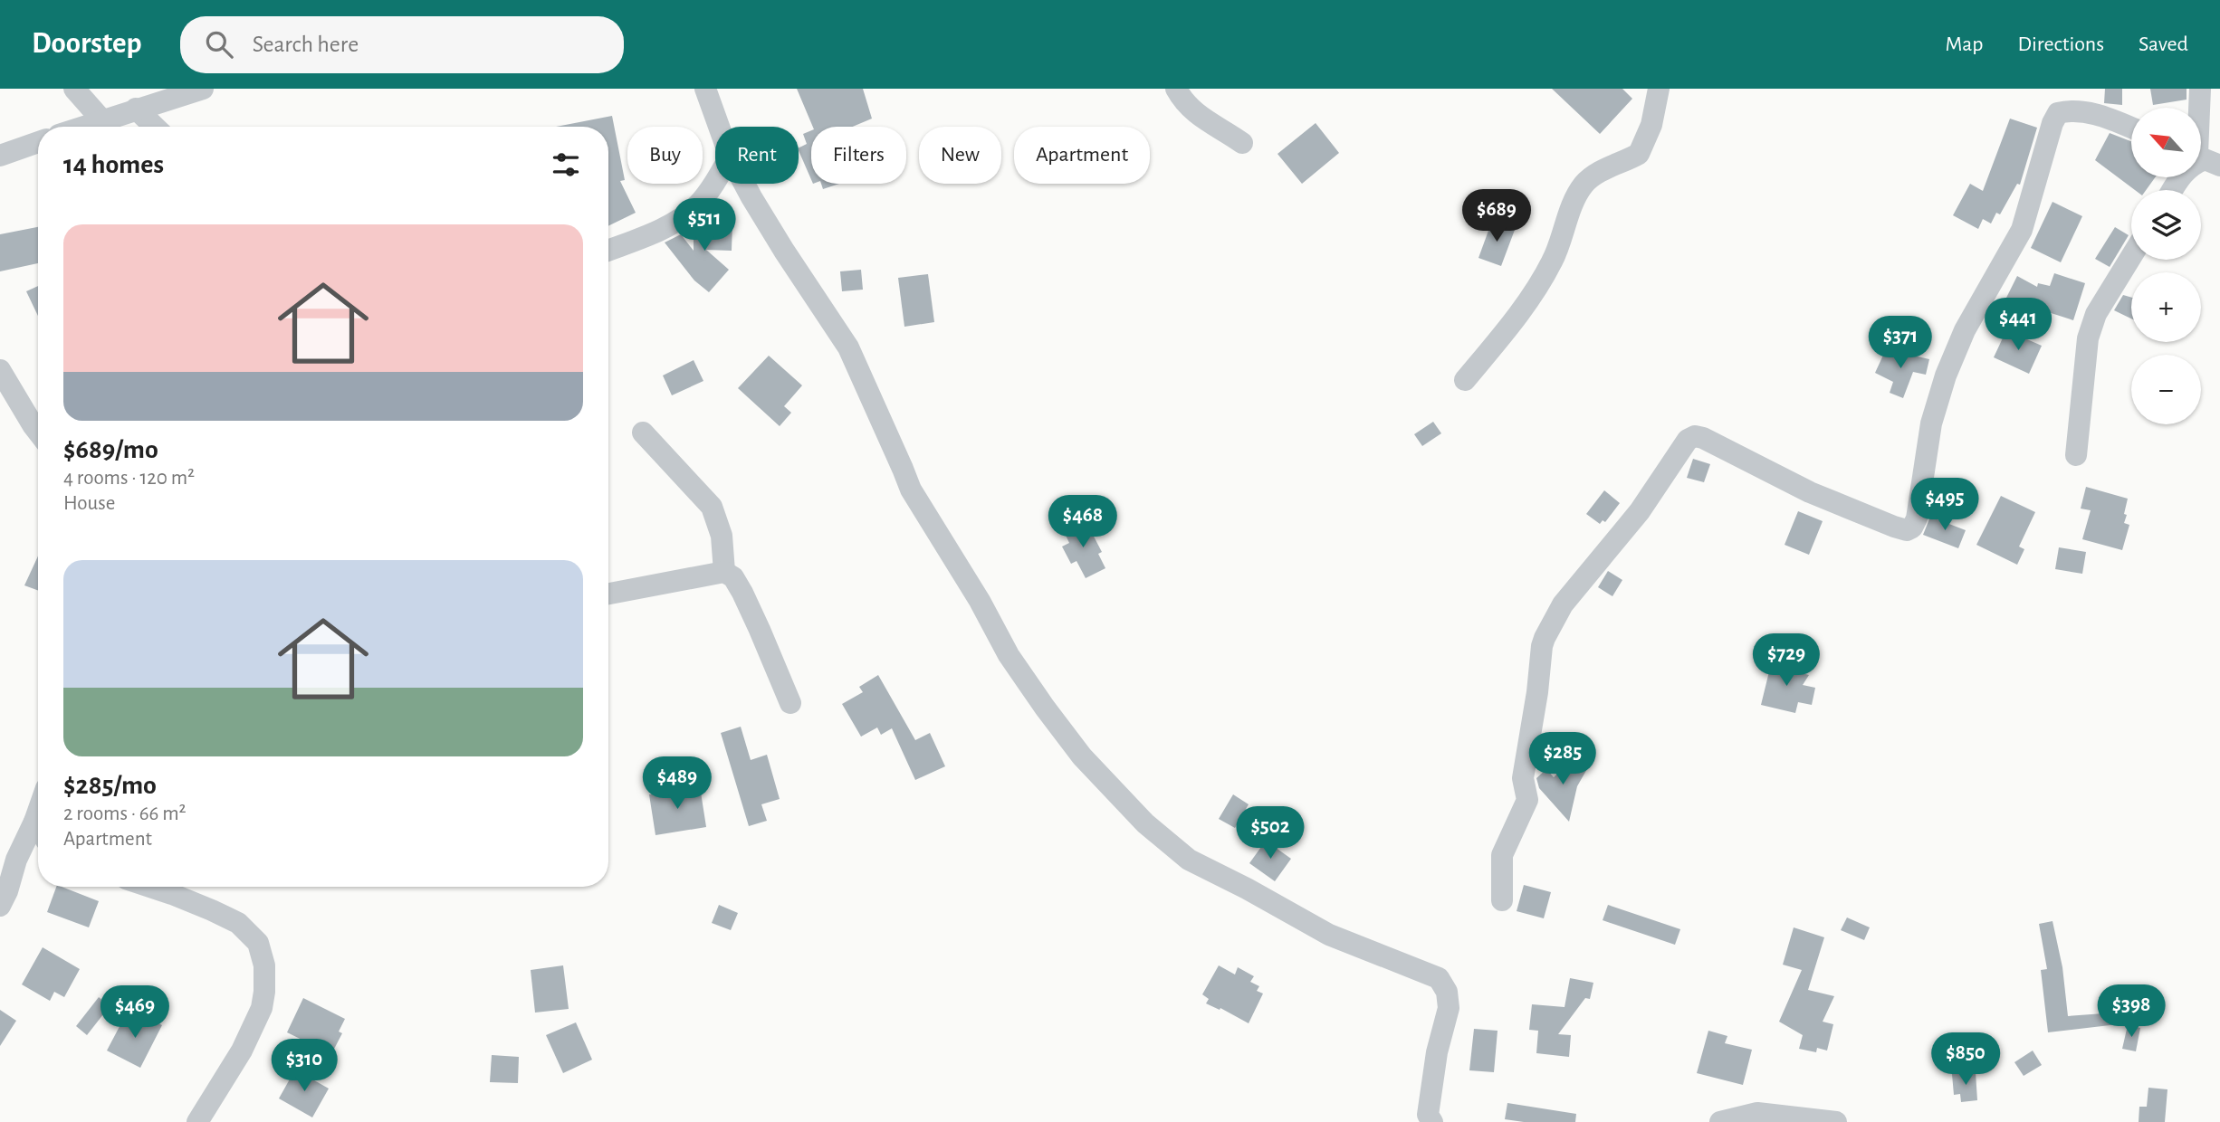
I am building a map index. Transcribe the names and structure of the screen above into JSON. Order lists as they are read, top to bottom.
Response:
{
  "north": "top left",
  "page": {
    "header": "Doorstep",
    "search": "Search here",
    "nav": ["Map", "Directions", "Saved"],
    "map_buttons": ["+", "−"],
    "chip": [
      "Buy",
      "Rent",
      "Filters",
      "New",
      "Apartment"
    ],
    "heading": "14 homes",
    "price": [
      "$689",
      "$511",
      "$441",
      "$371",
      "$495",
      "$468",
      "$729",
      "$285",
      "$489",
      "$502",
      "$398",
      "$469",
      "$850",
      "$310"
    ],
    "list": [
      {
        "name": "$689/mo",
        "note": "4 rooms · 120 m² · House"
      },
      {
        "name": "$285/mo",
        "note": "2 rooms · 66 m² · Apartment"
      }
    ]
  }
}
